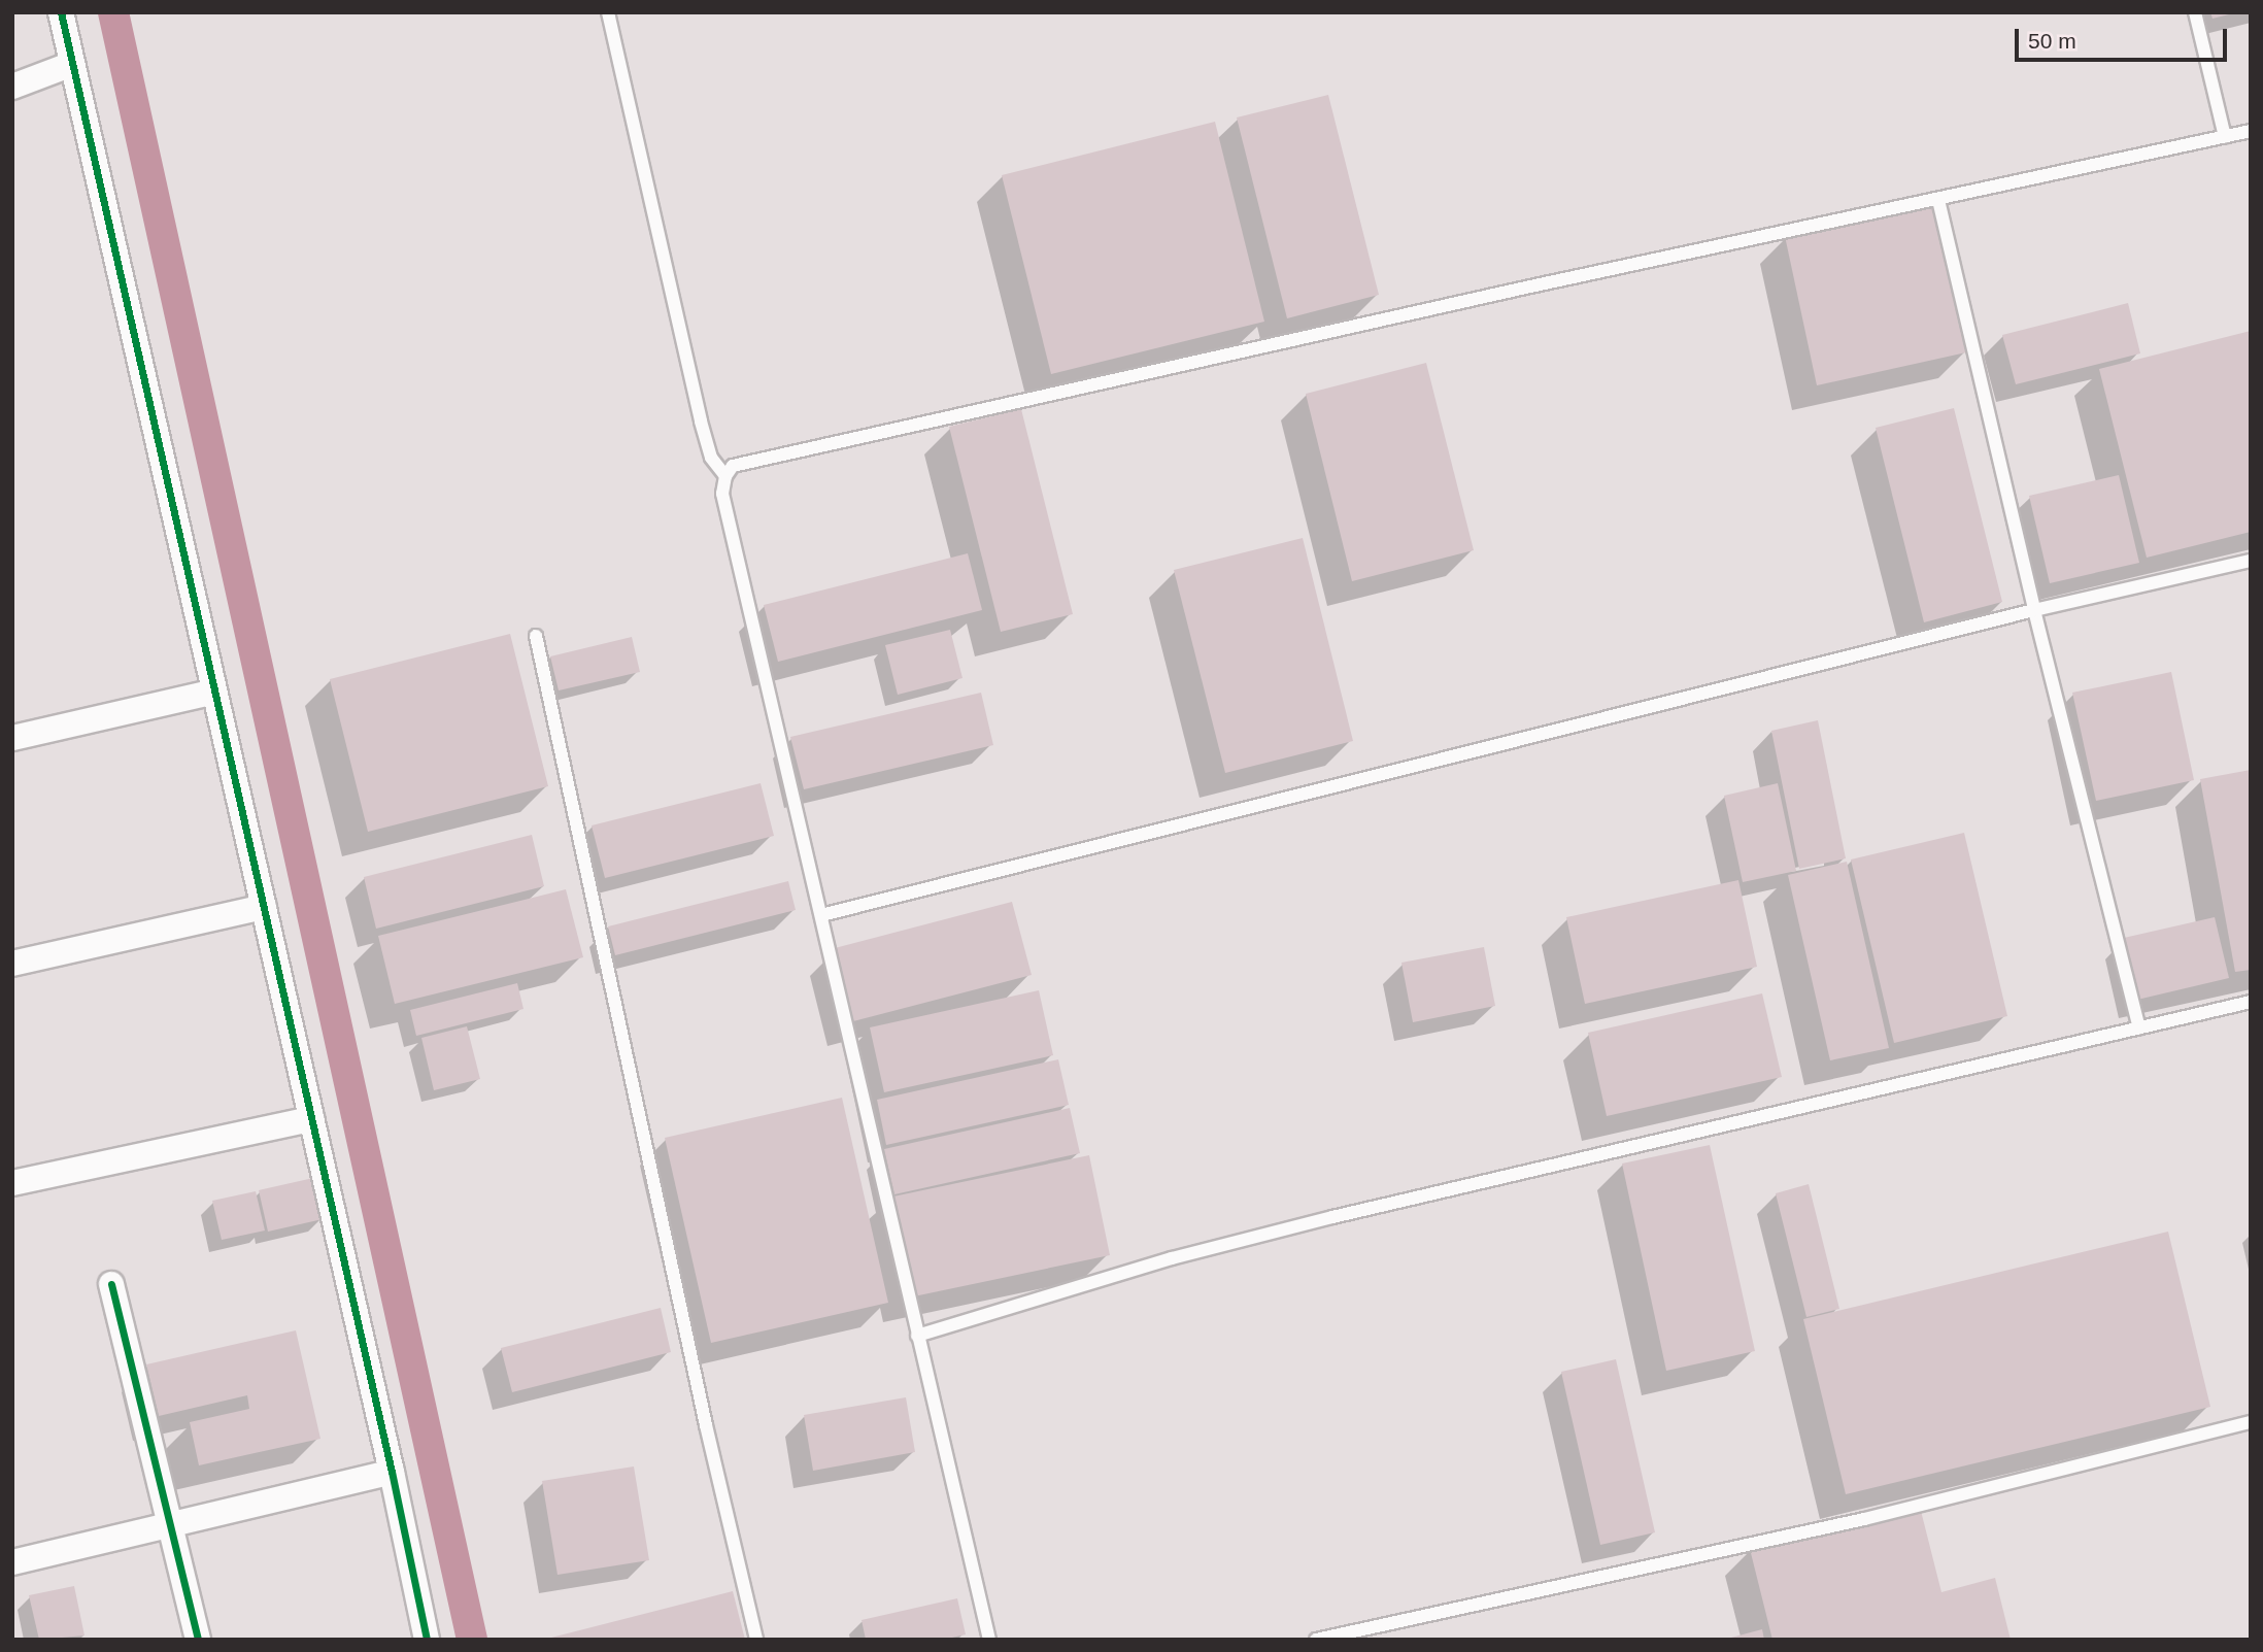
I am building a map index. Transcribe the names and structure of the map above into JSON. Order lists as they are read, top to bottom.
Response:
{
  "scale_bar": "50 m"
}
